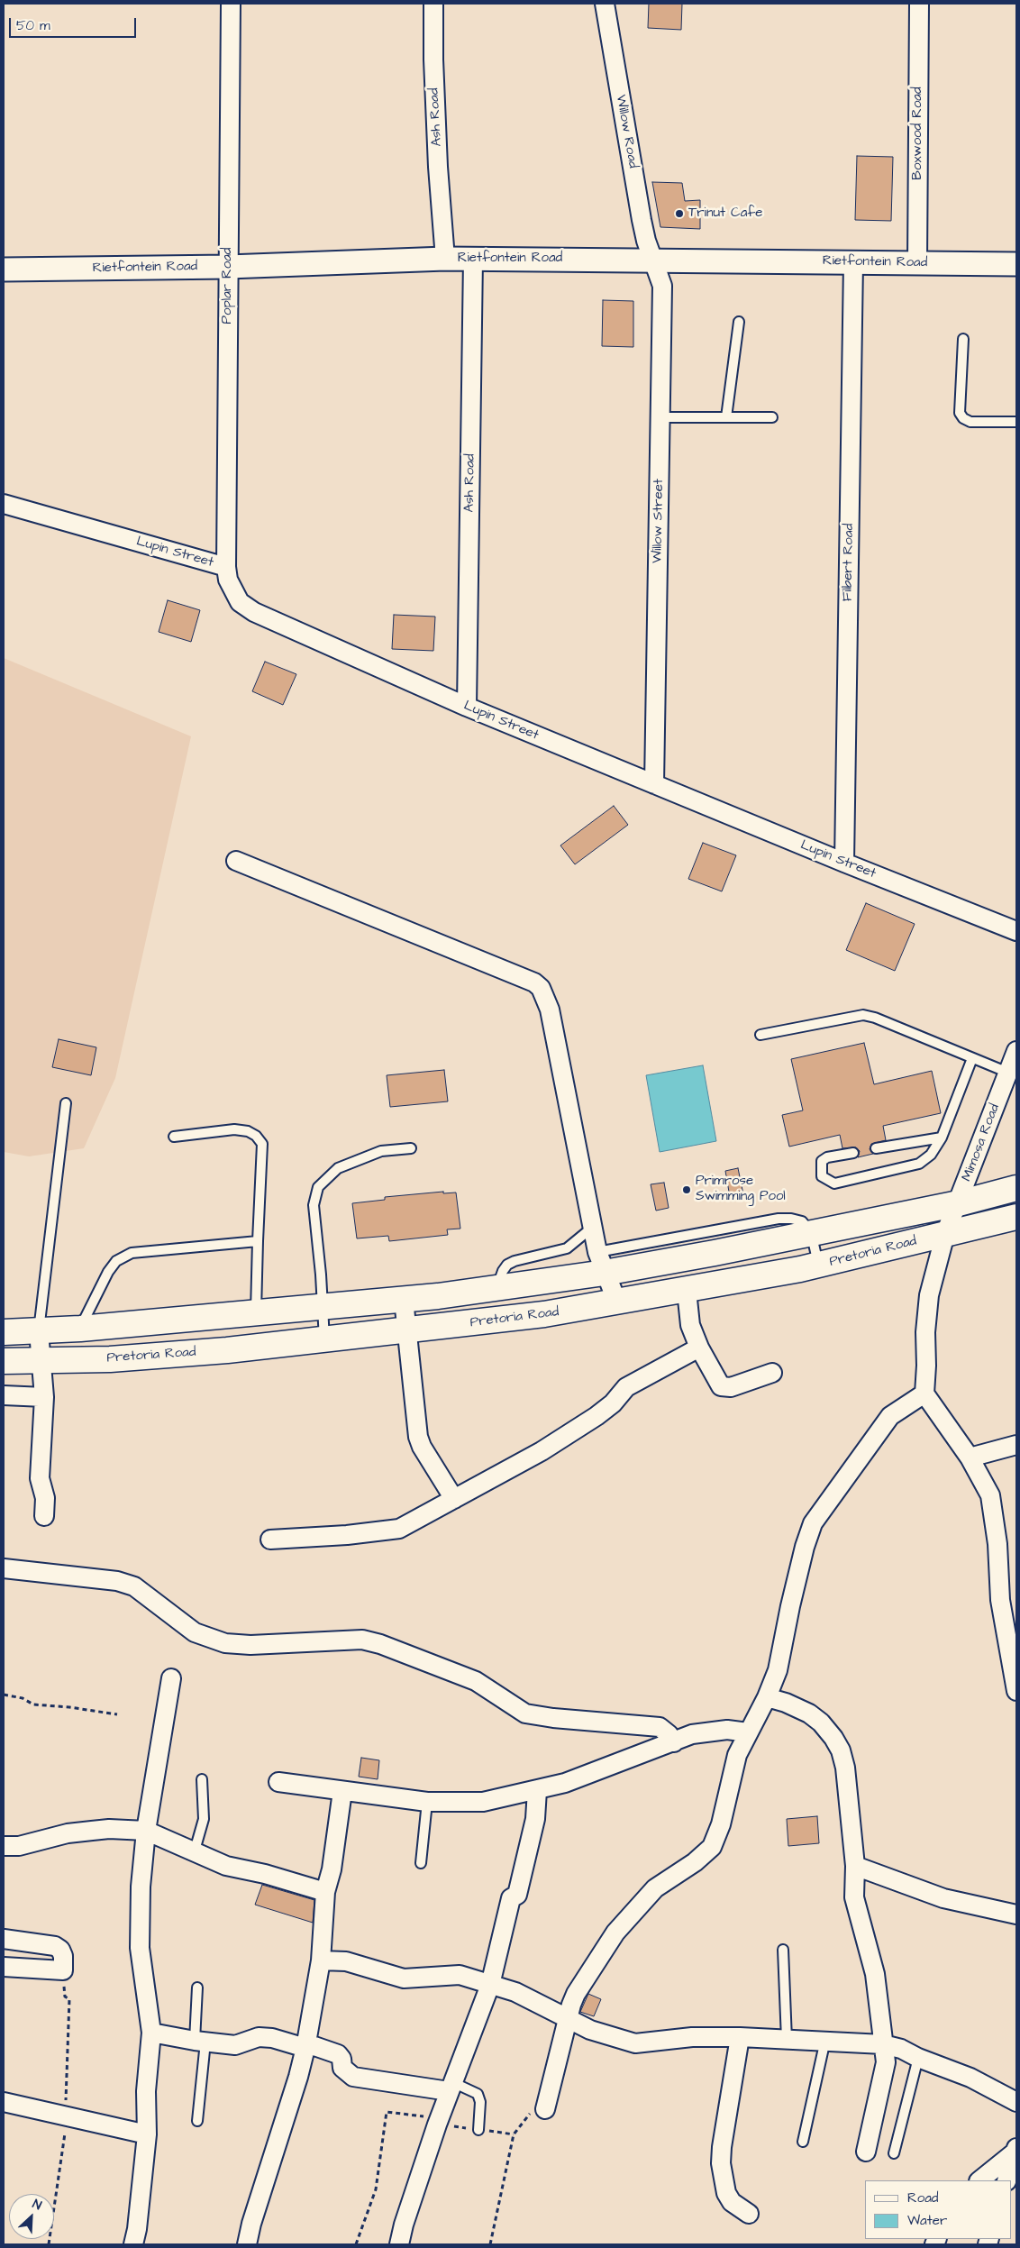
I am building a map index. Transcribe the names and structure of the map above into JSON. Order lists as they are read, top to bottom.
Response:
{
  "streets": {
    "main road": ["Pretoria Road"],
    "street": [
      "Ash Road",
      "Willow Road",
      "Boxwood Road",
      "Rietfontein Road",
      "Poplar Road",
      "Willow Street",
      "Lupin Street",
      "Filbert Road",
      "Mimosa Road"
    ]
  },
  "crossings": [
    ["Ash Road", "Rietfontein Road"],
    ["Ash Road", "Lupin Street"],
    ["Willow Road", "Rietfontein Road"],
    ["Willow Road", "Willow Street"],
    ["Boxwood Road", "Rietfontein Road"],
    ["Rietfontein Road", "Poplar Road"],
    ["Rietfontein Road", "Willow Street"],
    ["Rietfontein Road", "Filbert Road"],
    ["Poplar Road", "Lupin Street"],
    ["Willow Street", "Lupin Street"],
    ["Lupin Street", "Filbert Road"],
    ["Mimosa Road", "Pretoria Road"]
  ],
  "places": ["Trinut Cafe", "Primrose Swimming Pool"],
  "legend": ["Road", "Water"],
  "scale_bar": "50 m",
  "north": "top right"
}
